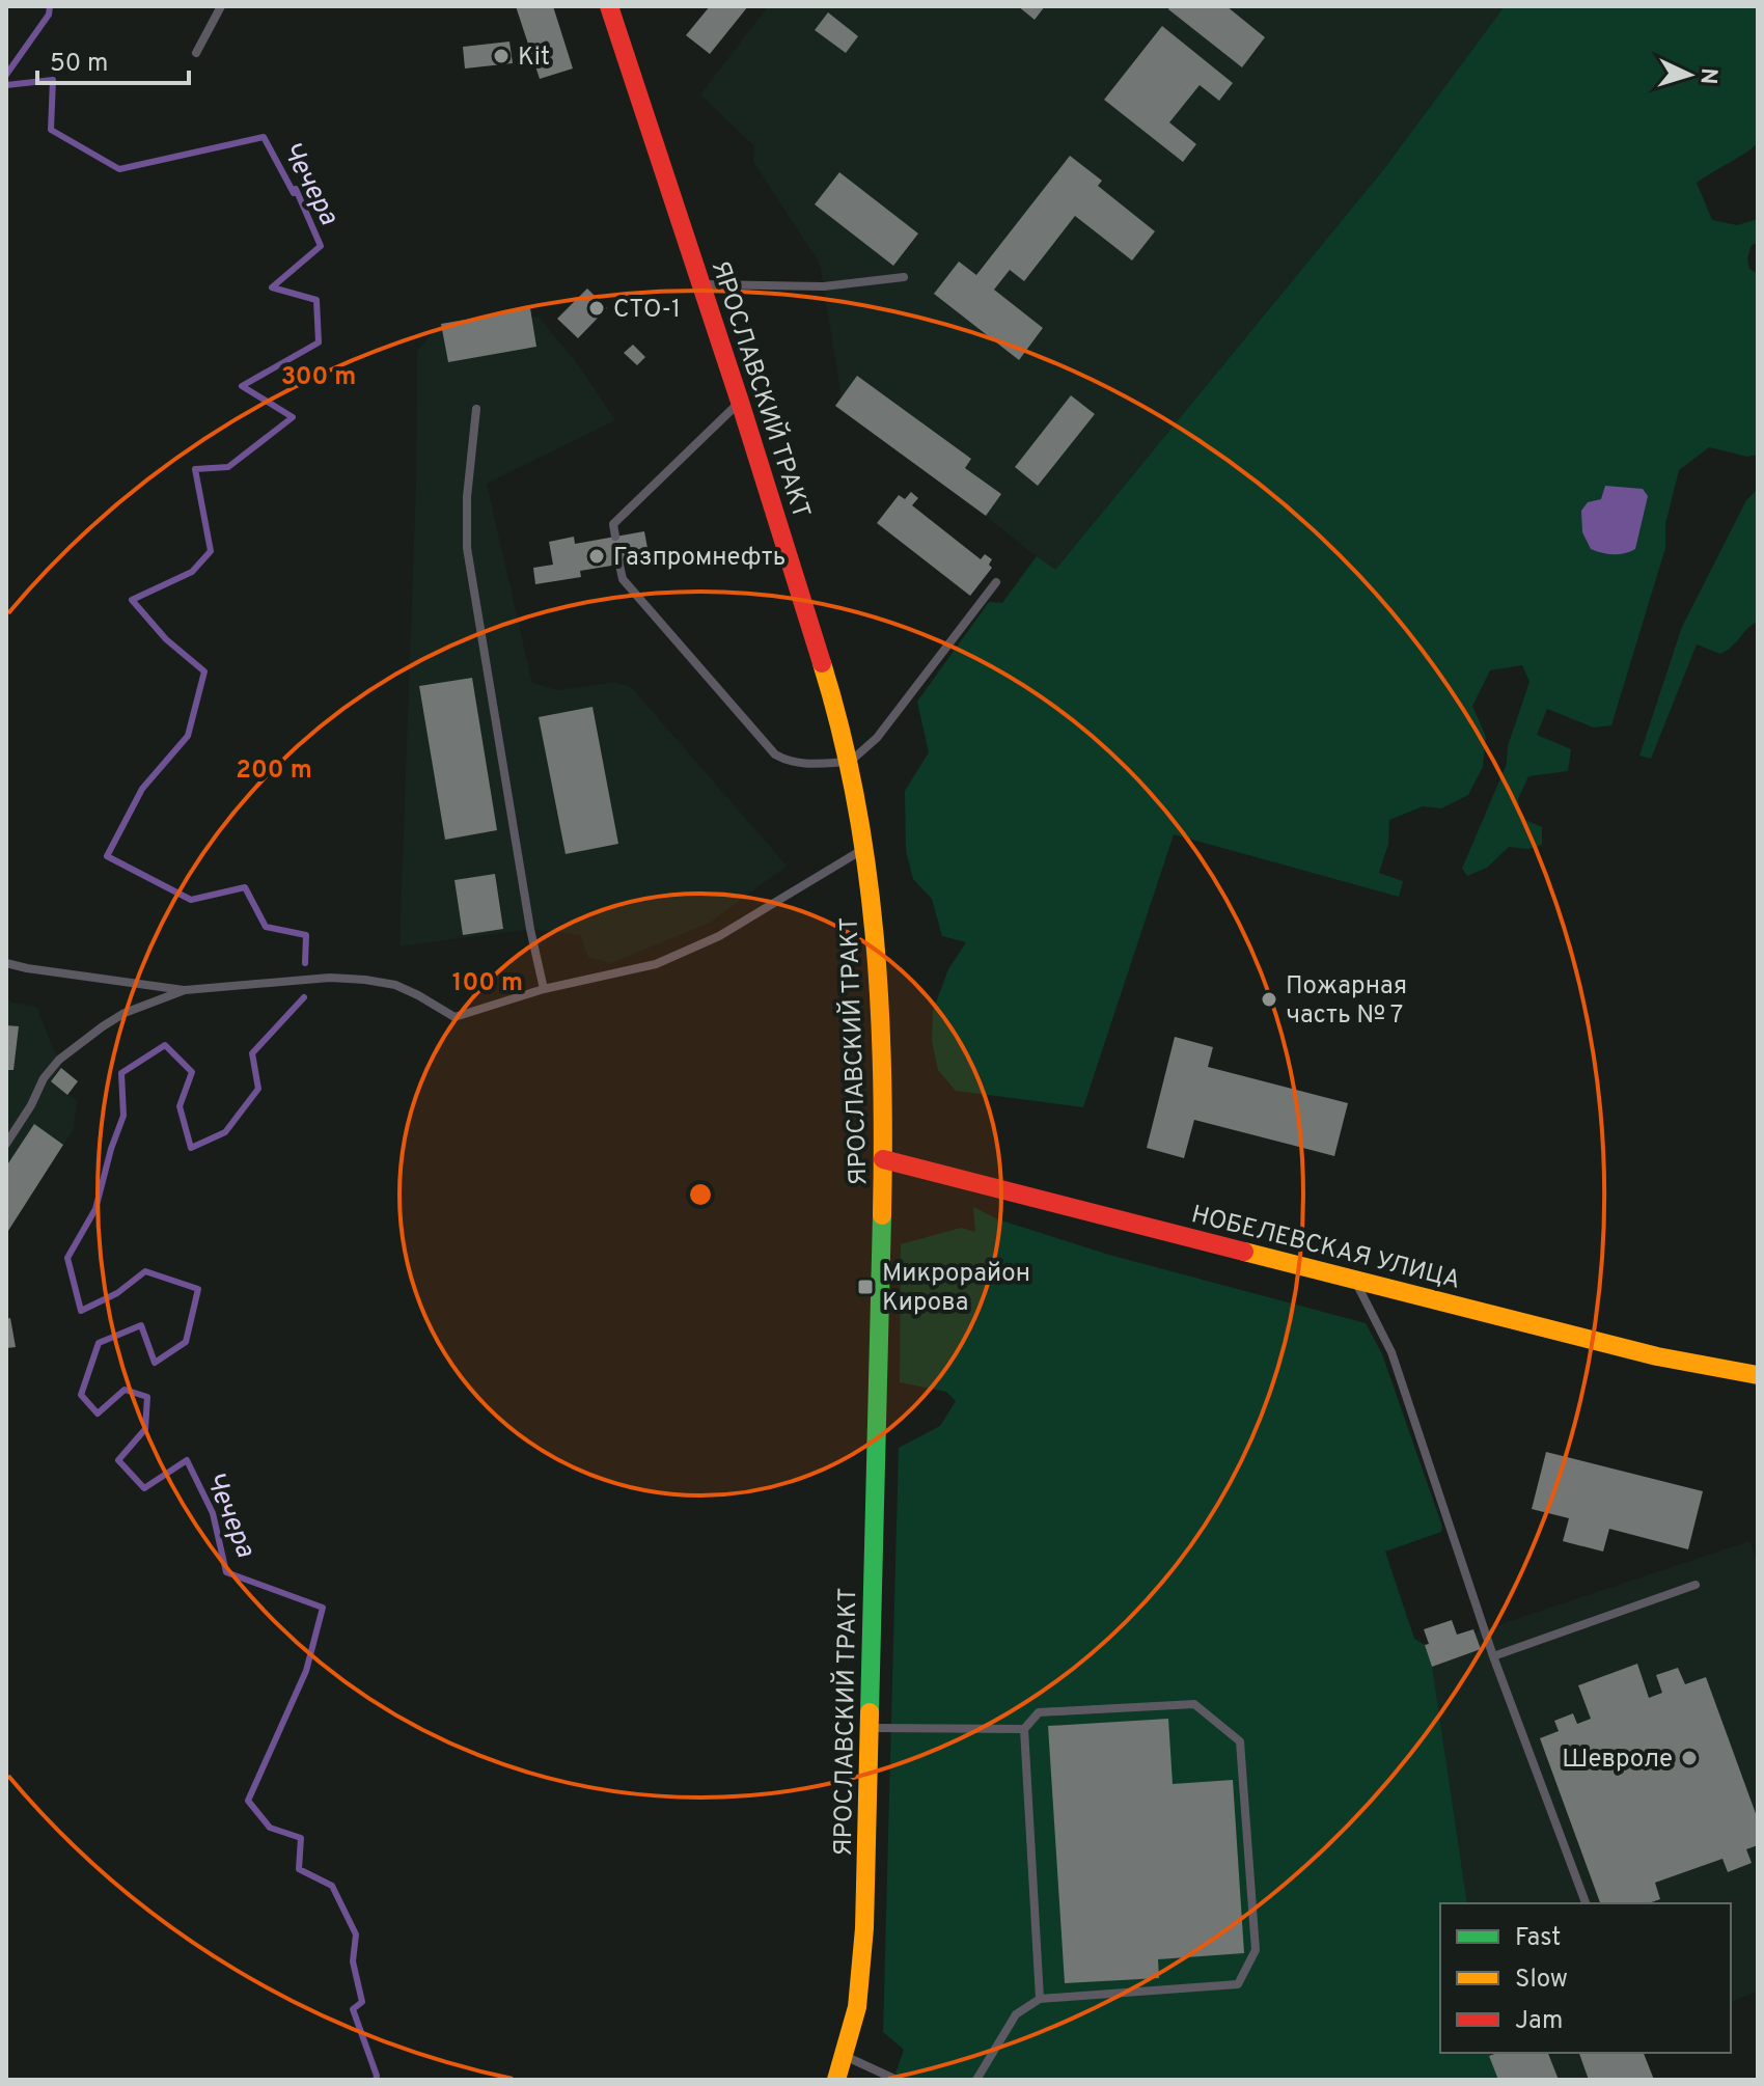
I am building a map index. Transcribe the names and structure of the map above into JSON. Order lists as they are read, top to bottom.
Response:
{
  "streets": {
    "street": ["ЯРОСЛАВСКИЙ ТРАКТ", "НОБЕЛЕВСКАЯ УЛИЦА"]
  },
  "crossings": [
    ["ЯРОСЛАВСКИЙ ТРАКТ", "НОБЕЛЕВСКАЯ УЛИЦА"]
  ],
  "water": ["Чечера"],
  "places": {
    "other": [
      "Kit",
      "СТО-1",
      "Газпромнефть",
      "Пожарная часть № 7",
      "Шевроле"
    ],
    "transit": ["Микрорайон Кирова"]
  },
  "legend": ["Fast", "Slow", "Jam"],
  "scale_bar": "50 m",
  "north": "right",
  "rings": ["300 m", "200 m", "100 m"]
}
